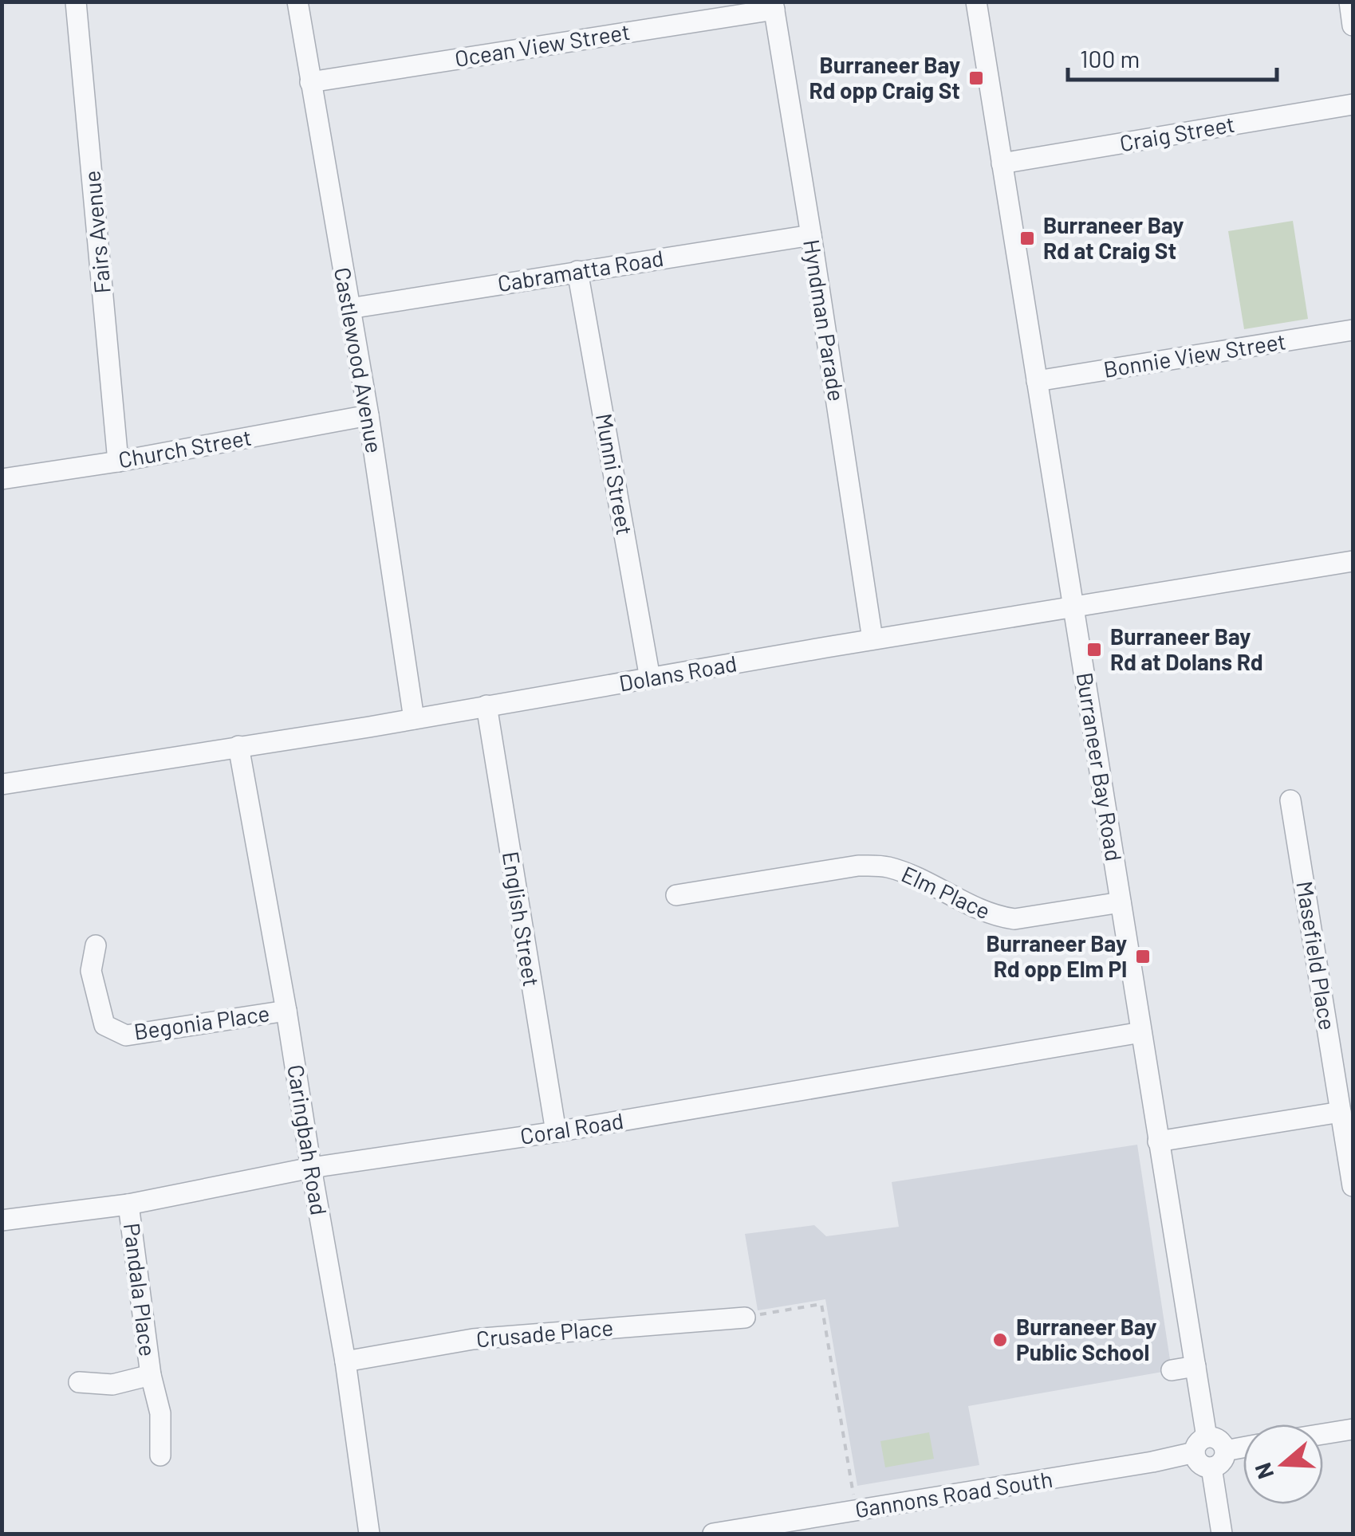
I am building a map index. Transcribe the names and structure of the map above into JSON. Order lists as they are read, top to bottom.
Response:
{
  "streets": {
    "street": [
      "Ocean View Street",
      "Craig Street",
      "Fairs Avenue",
      "Cabramatta Road",
      "Hyndman Parade",
      "Bonnie View Street",
      "Castlewood Avenue",
      "Church Street",
      "Munni Street",
      "Dolans Road",
      "Burraneer Bay Road",
      "Elm Place",
      "English Street",
      "Masefield Place",
      "Begonia Place",
      "Coral Road",
      "Caringbah Road",
      "Pandala Place",
      "Crusade Place",
      "Gannons Road South"
    ]
  },
  "crossings": [
    ["Ocean View Street", "Hyndman Parade"],
    ["Ocean View Street", "Castlewood Avenue"],
    ["Craig Street", "Burraneer Bay Road"],
    ["Fairs Avenue", "Church Street"],
    ["Cabramatta Road", "Hyndman Parade"],
    ["Cabramatta Road", "Castlewood Avenue"],
    ["Cabramatta Road", "Munni Street"],
    ["Hyndman Parade", "Dolans Road"],
    ["Bonnie View Street", "Burraneer Bay Road"],
    ["Castlewood Avenue", "Church Street"],
    ["Castlewood Avenue", "Dolans Road"],
    ["Munni Street", "Dolans Road"],
    ["Dolans Road", "Burraneer Bay Road"],
    ["Dolans Road", "English Street"],
    ["Dolans Road", "Caringbah Road"],
    ["Burraneer Bay Road", "Elm Place"],
    ["Burraneer Bay Road", "Coral Road"],
    ["Burraneer Bay Road", "Gannons Road South"],
    ["English Street", "Coral Road"],
    ["Begonia Place", "Caringbah Road"],
    ["Coral Road", "Caringbah Road"],
    ["Coral Road", "Pandala Place"],
    ["Caringbah Road", "Crusade Place"]
  ],
  "places": {
    "transit": [
      "Burraneer Bay Rd opp Craig St",
      "Burraneer Bay Rd at Craig St",
      "Burraneer Bay Rd at Dolans Rd",
      "Burraneer Bay Rd opp Elm Pl"
    ],
    "other": ["Burraneer Bay Public School"]
  },
  "scale_bar": "100 m",
  "north": "left"
}
